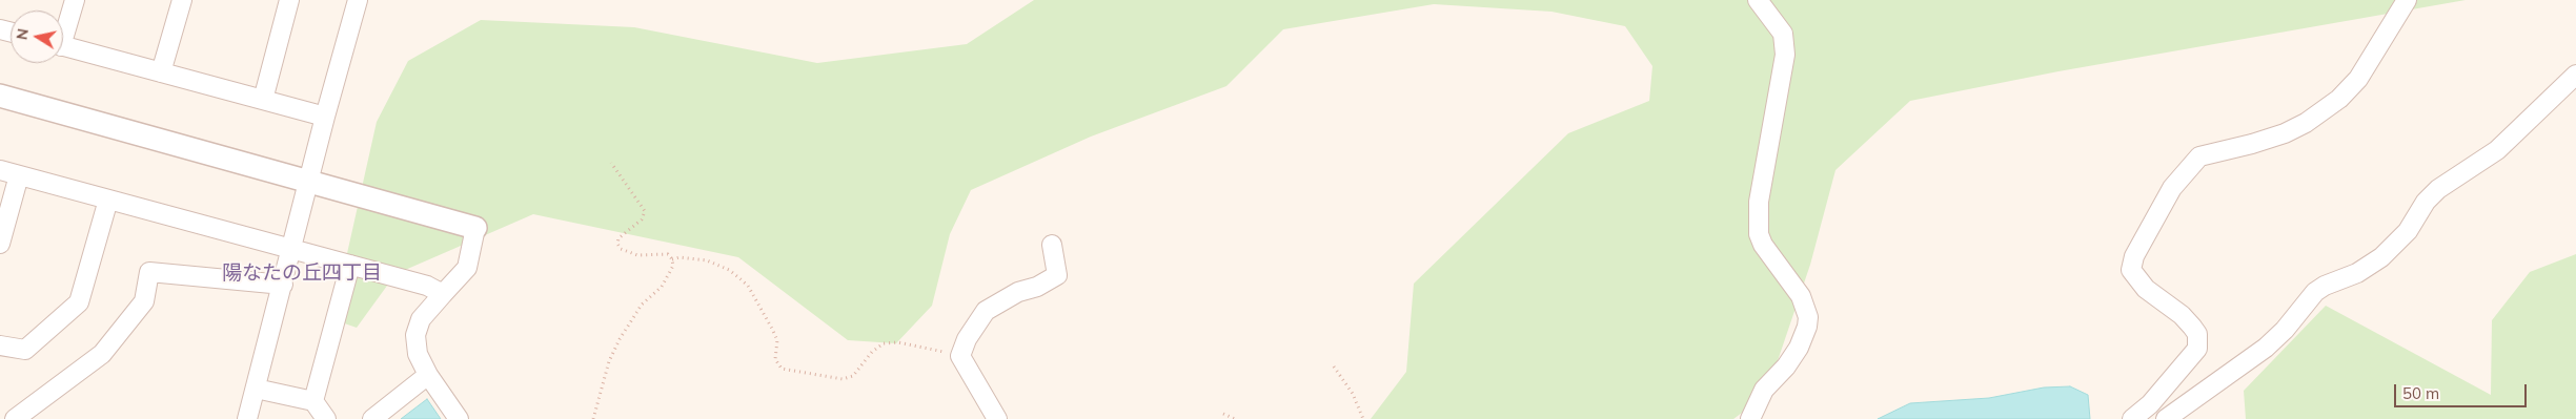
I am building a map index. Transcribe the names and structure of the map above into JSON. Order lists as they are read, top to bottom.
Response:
{
  "districts": ["陽なたの丘四丁目"],
  "scale_bar": "50 m",
  "north": "left"
}
